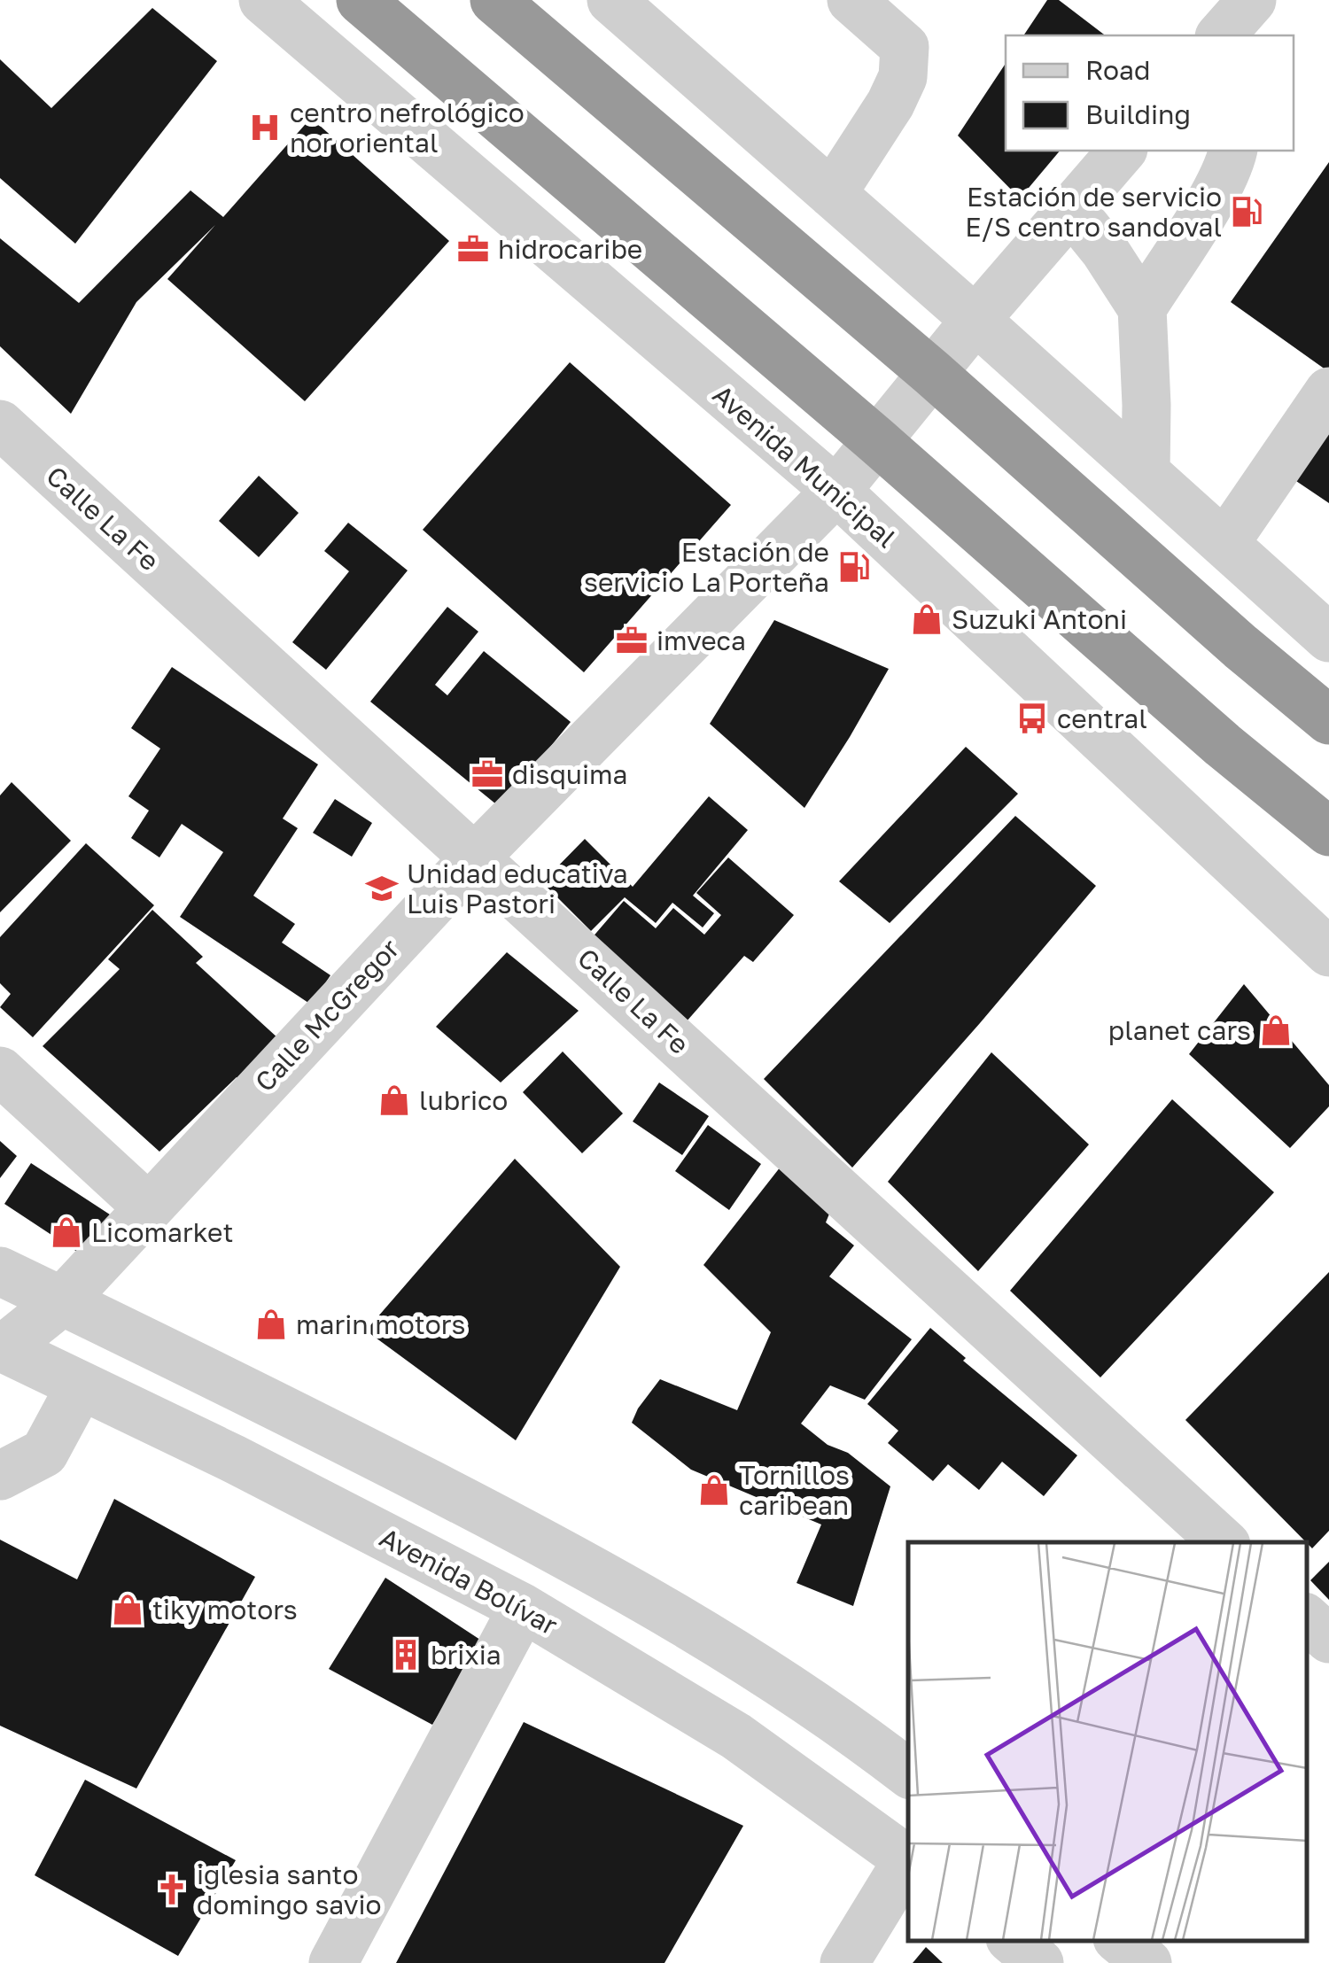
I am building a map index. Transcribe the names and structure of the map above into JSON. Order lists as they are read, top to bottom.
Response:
{
  "streets": {
    "street": [
      "Avenida Municipal",
      "Calle La Fe",
      "Calle McGregor",
      "Avenida Bolívar"
    ]
  },
  "crossings": [
    ["Avenida Municipal", "Calle McGregor"],
    ["Calle La Fe", "Calle McGregor"],
    ["Calle McGregor", "Avenida Bolívar"]
  ],
  "places": {
    "hospital": ["centro nefrológico nor oriental"],
    "fuel station": ["Estación de servicio E/S centro sandoval", "Estación de servicio La Porteña"],
    "office": ["hidrocaribe", "imveca", "disquima"],
    "shop": [
      "Suzuki Antoni",
      "planet cars",
      "lubrico",
      "Licomarket",
      "marin motors",
      "Tornillos caribean",
      "tiky motors"
    ],
    "bus stop": ["central"],
    "school or university": ["Unidad educativa Luis Pastori"],
    "building": ["brixia"],
    "church": ["iglesia santo domingo savio"]
  },
  "legend": ["Road", "Building"]
}
